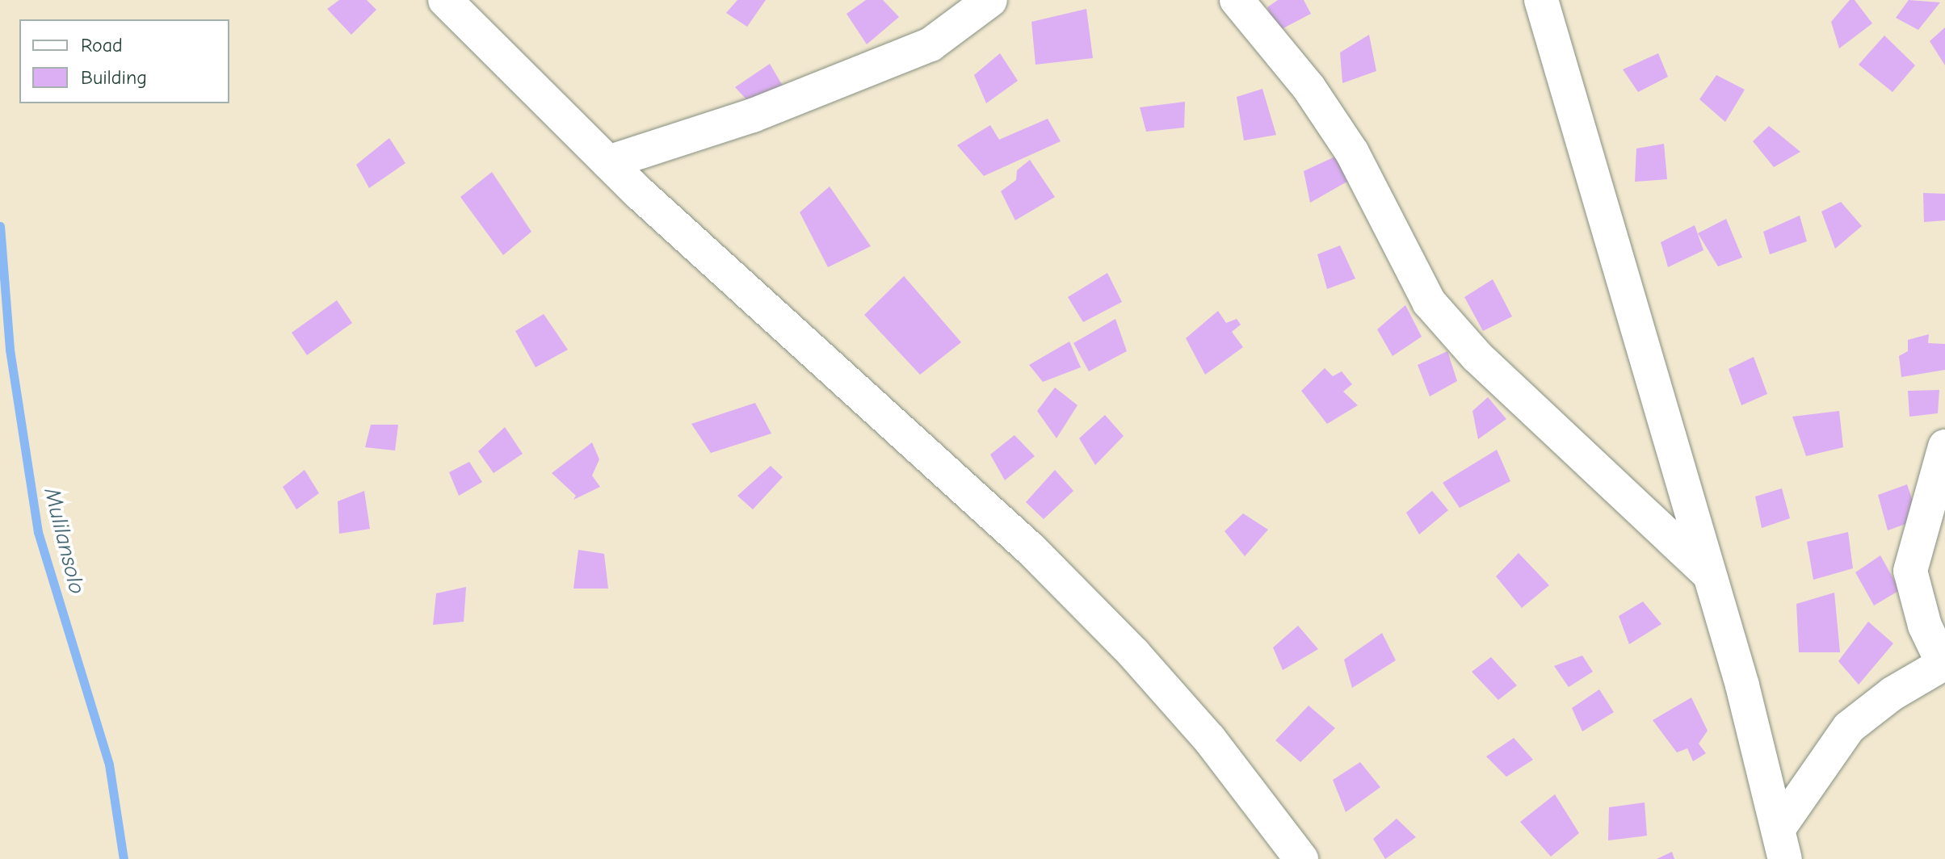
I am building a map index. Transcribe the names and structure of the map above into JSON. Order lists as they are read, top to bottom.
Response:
{
  "water": ["Mulilansolo"],
  "legend": ["Road", "Building"]
}
